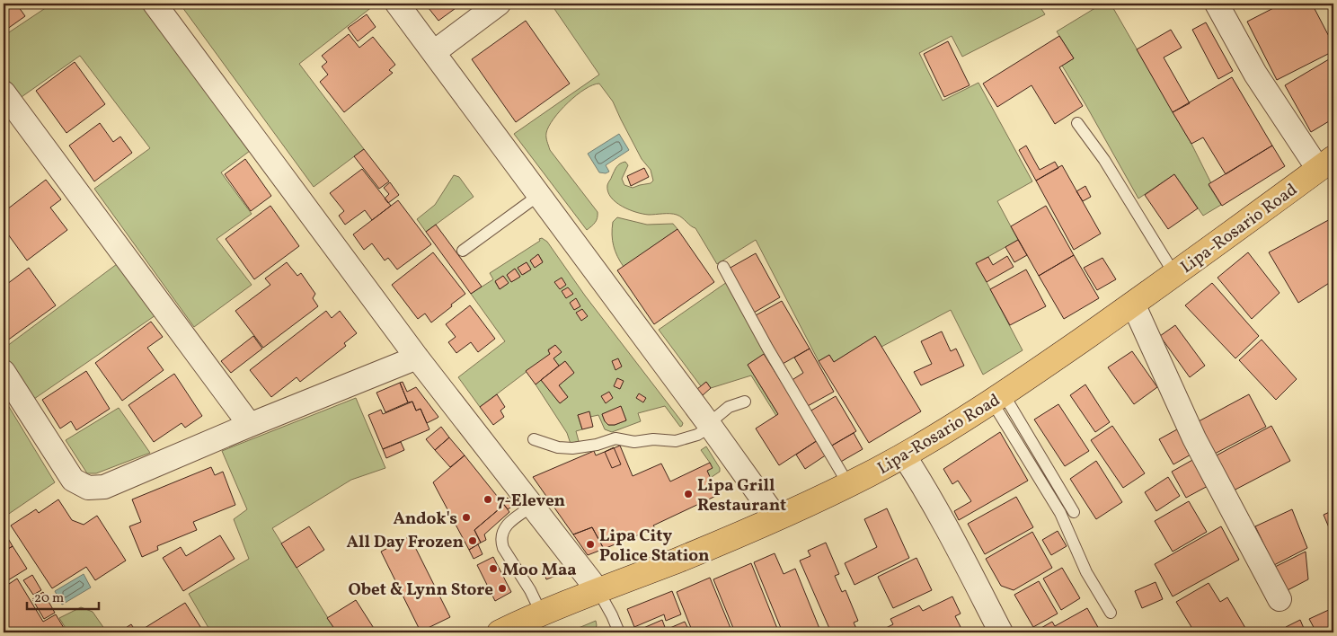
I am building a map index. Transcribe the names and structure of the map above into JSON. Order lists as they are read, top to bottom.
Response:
{
  "streets": {
    "main road": ["Lipa-Rosario Road"]
  },
  "places": [
    "Lipa Grill Restaurant",
    "7-Eleven",
    "Andok's",
    "All Day Frozen",
    "Lipa City Police Station",
    "Moo Maa",
    "Obet & Lynn Store"
  ],
  "scale_bar": "20 m"
}
